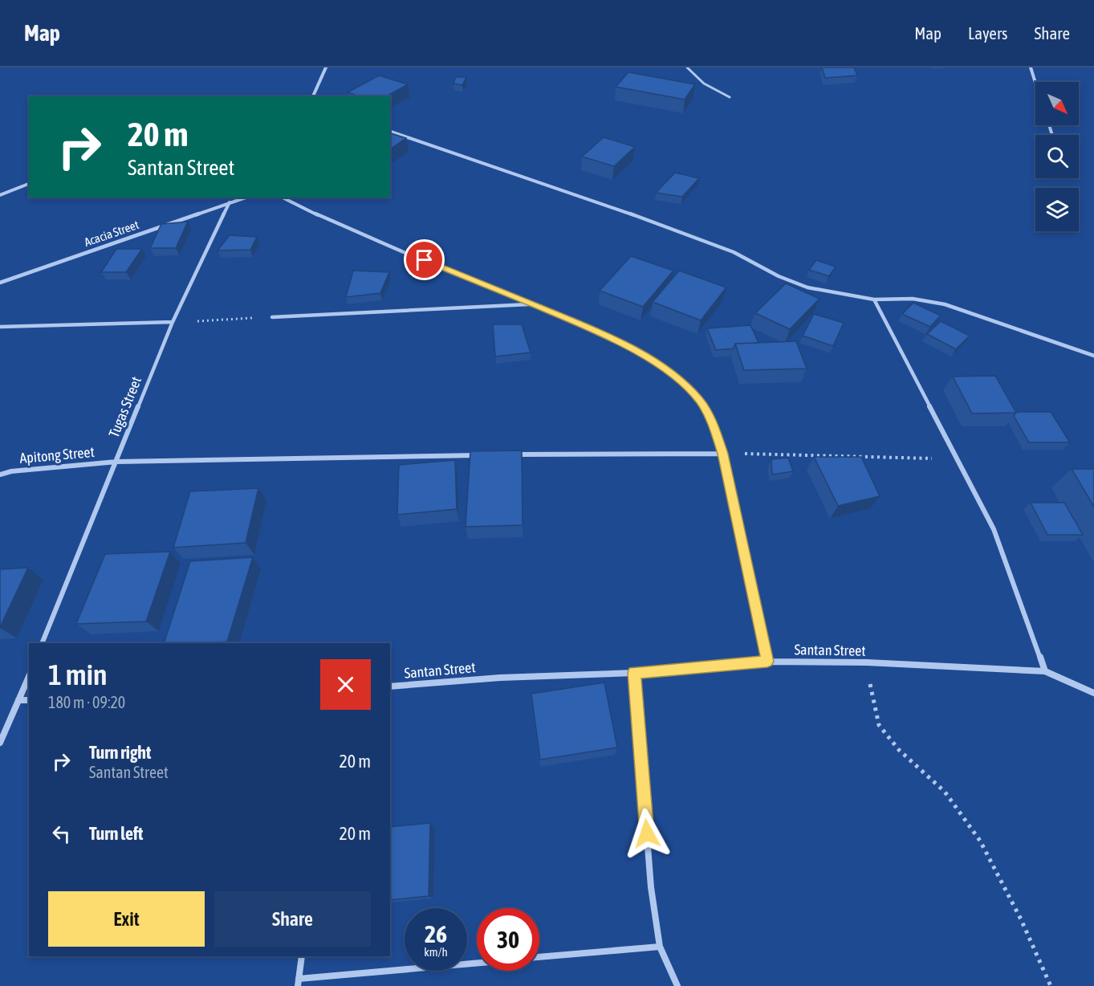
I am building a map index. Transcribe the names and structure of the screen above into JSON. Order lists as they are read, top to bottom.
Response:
{
  "streets": {
    "street": [
      "Acacia Street",
      "Tugas Street",
      "Apitong Street",
      "Santan Street"
    ]
  },
  "crossings": [
    ["Acacia Street", "Tugas Street"],
    ["Tugas Street", "Apitong Street"]
  ],
  "north": "bottom right",
  "page": {
    "header": "Map",
    "nav": ["Map", "Layers", "Share"],
    "turn": ["20 m", "Santan Street"],
    "heading": ["1 min", "180 m · 09:20"],
    "list": [
      {
        "name": "Turn right",
        "note": "Santan Street",
        "value": "20 m"
      },
      {
        "name": "Turn left",
        "value": "20 m"
      }
    ],
    "buttons": ["Exit", "Share"],
    "speed": "26 km/h",
    "limit": "30"
  }
}
